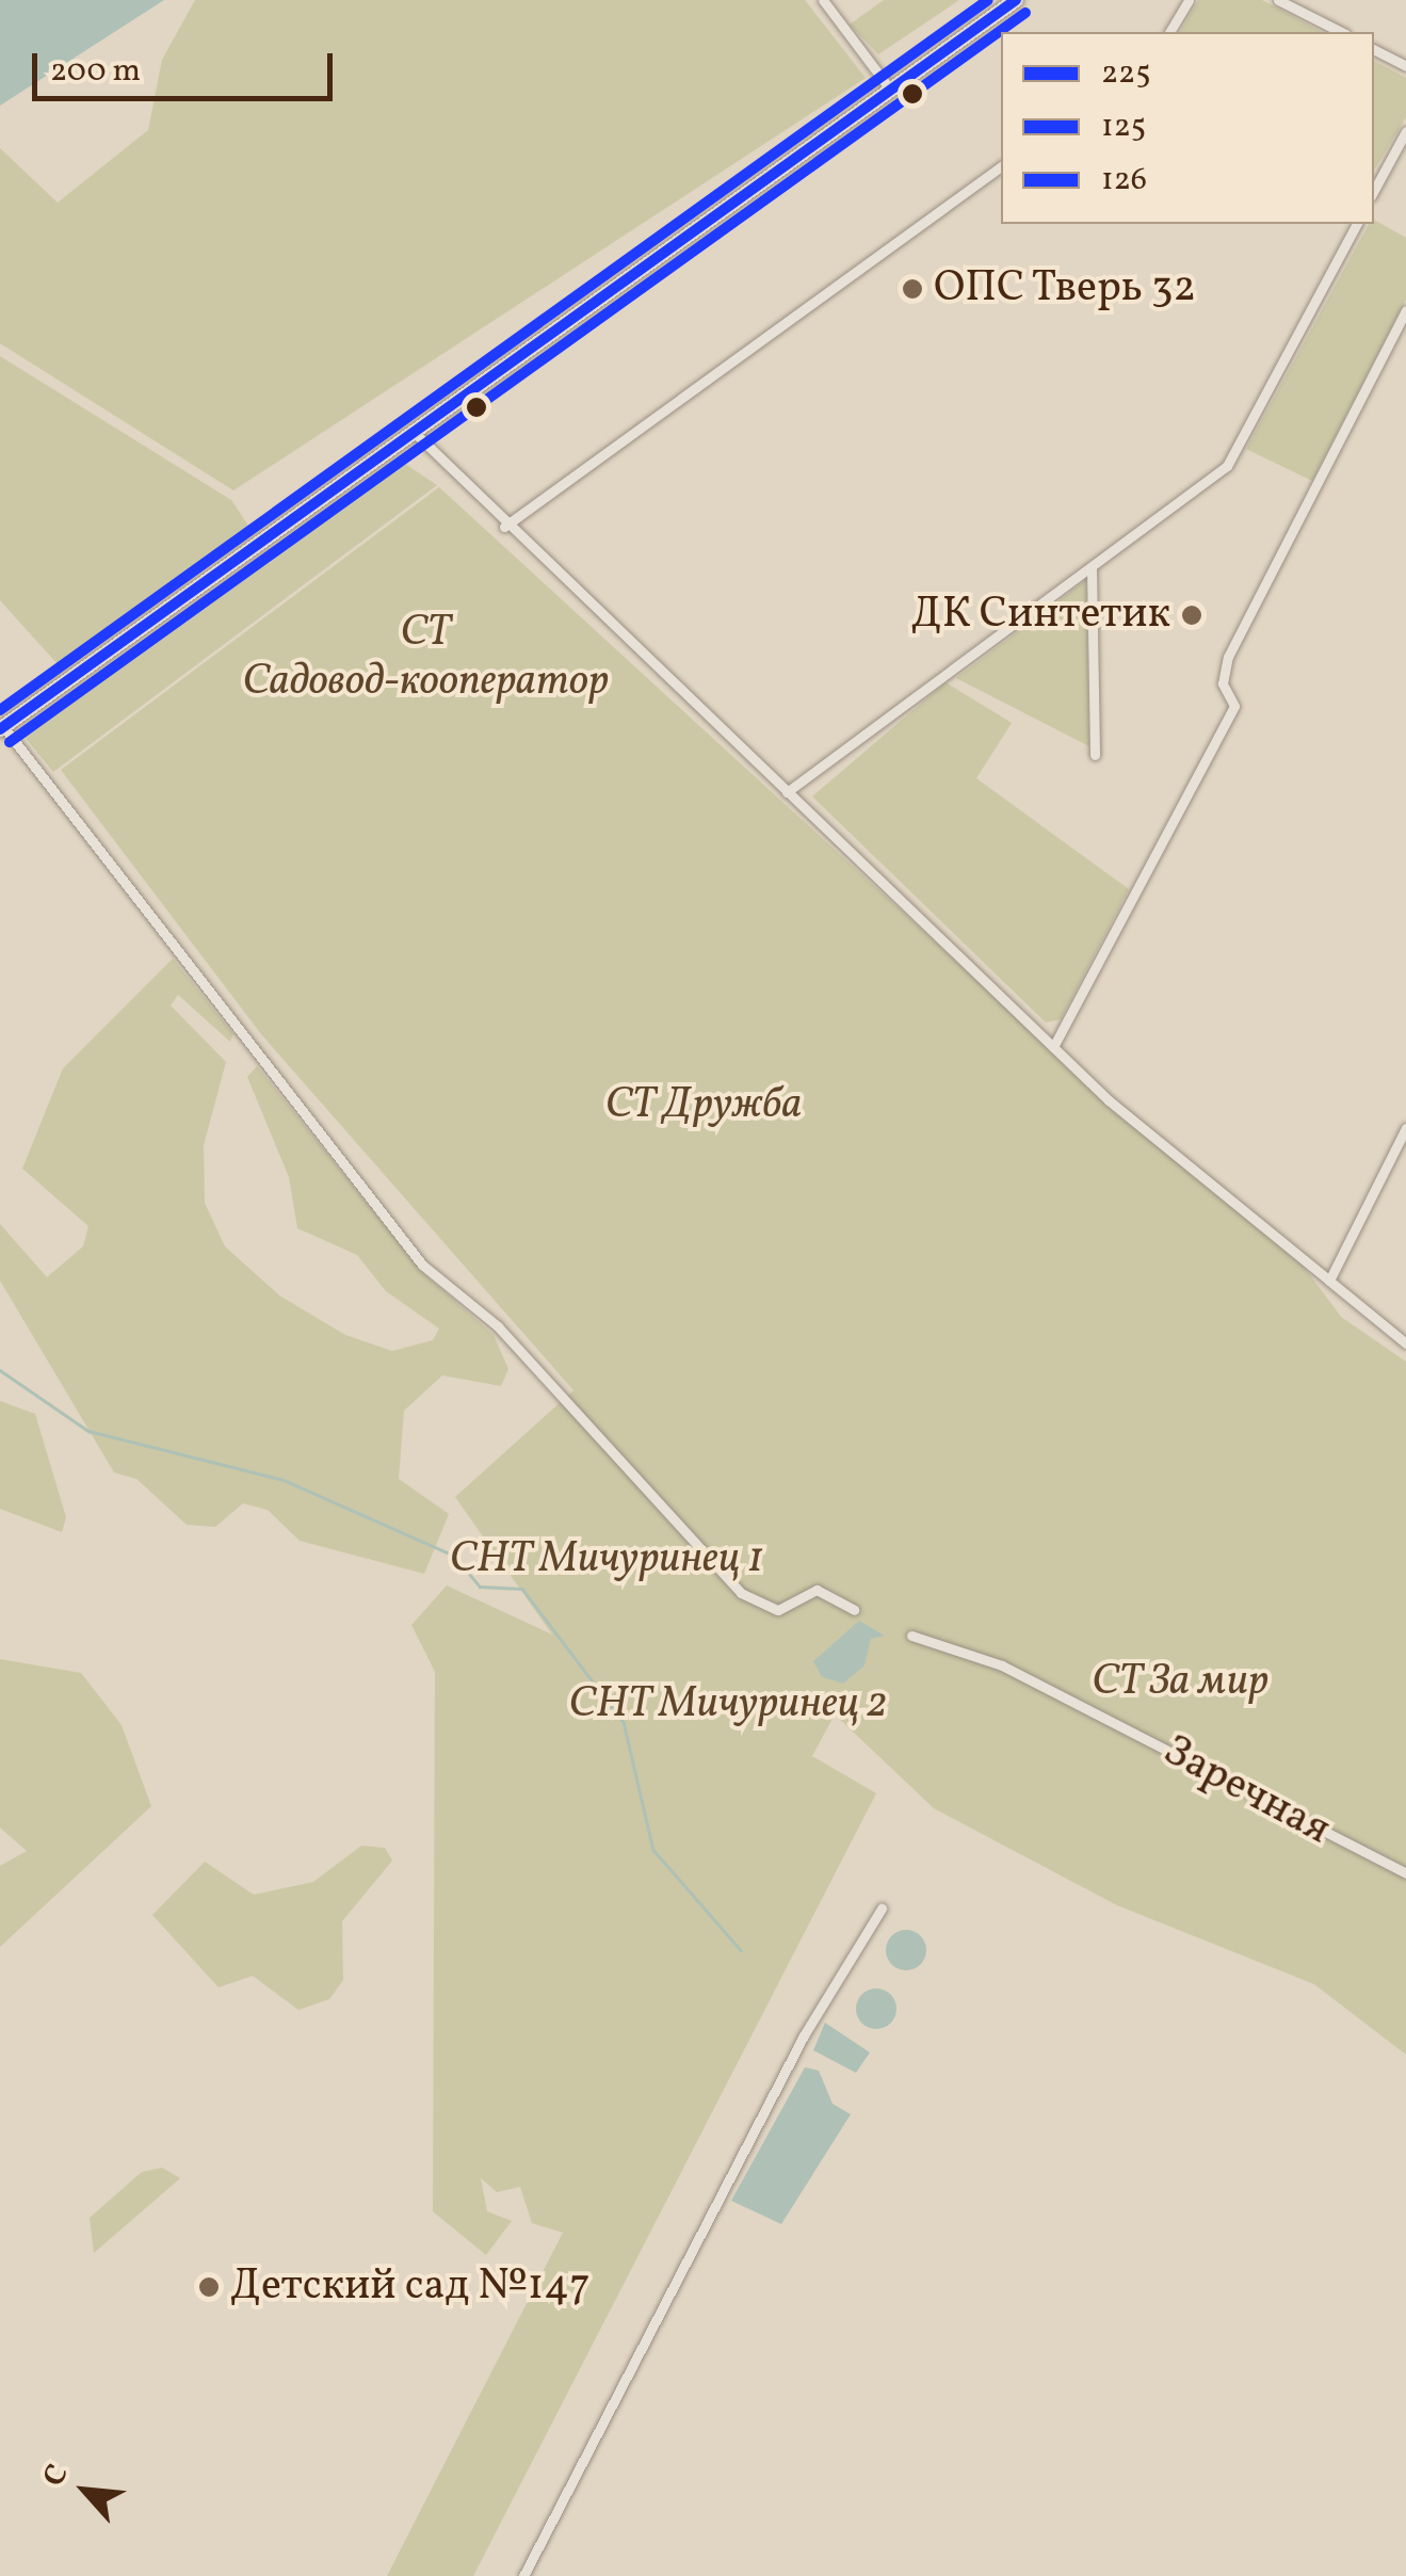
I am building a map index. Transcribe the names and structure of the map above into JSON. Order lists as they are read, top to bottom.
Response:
{
  "streets": {
    "street": ["Заречная"]
  },
  "parks": [
    "СТ Садовод-кооператор",
    "СТ Дружба",
    "СНТ Мичуринец 1",
    "СТ За мир",
    "СНТ Мичуринец 2"
  ],
  "places": ["ОПС Тверь 32", "ДК Синтетик", "Детский сад №147"],
  "lines": ["transit line 225", "transit line 126", "transit line 125"],
  "legend": ["225", "125", "126"],
  "scale_bar": "200 m",
  "north": "top left"
}
